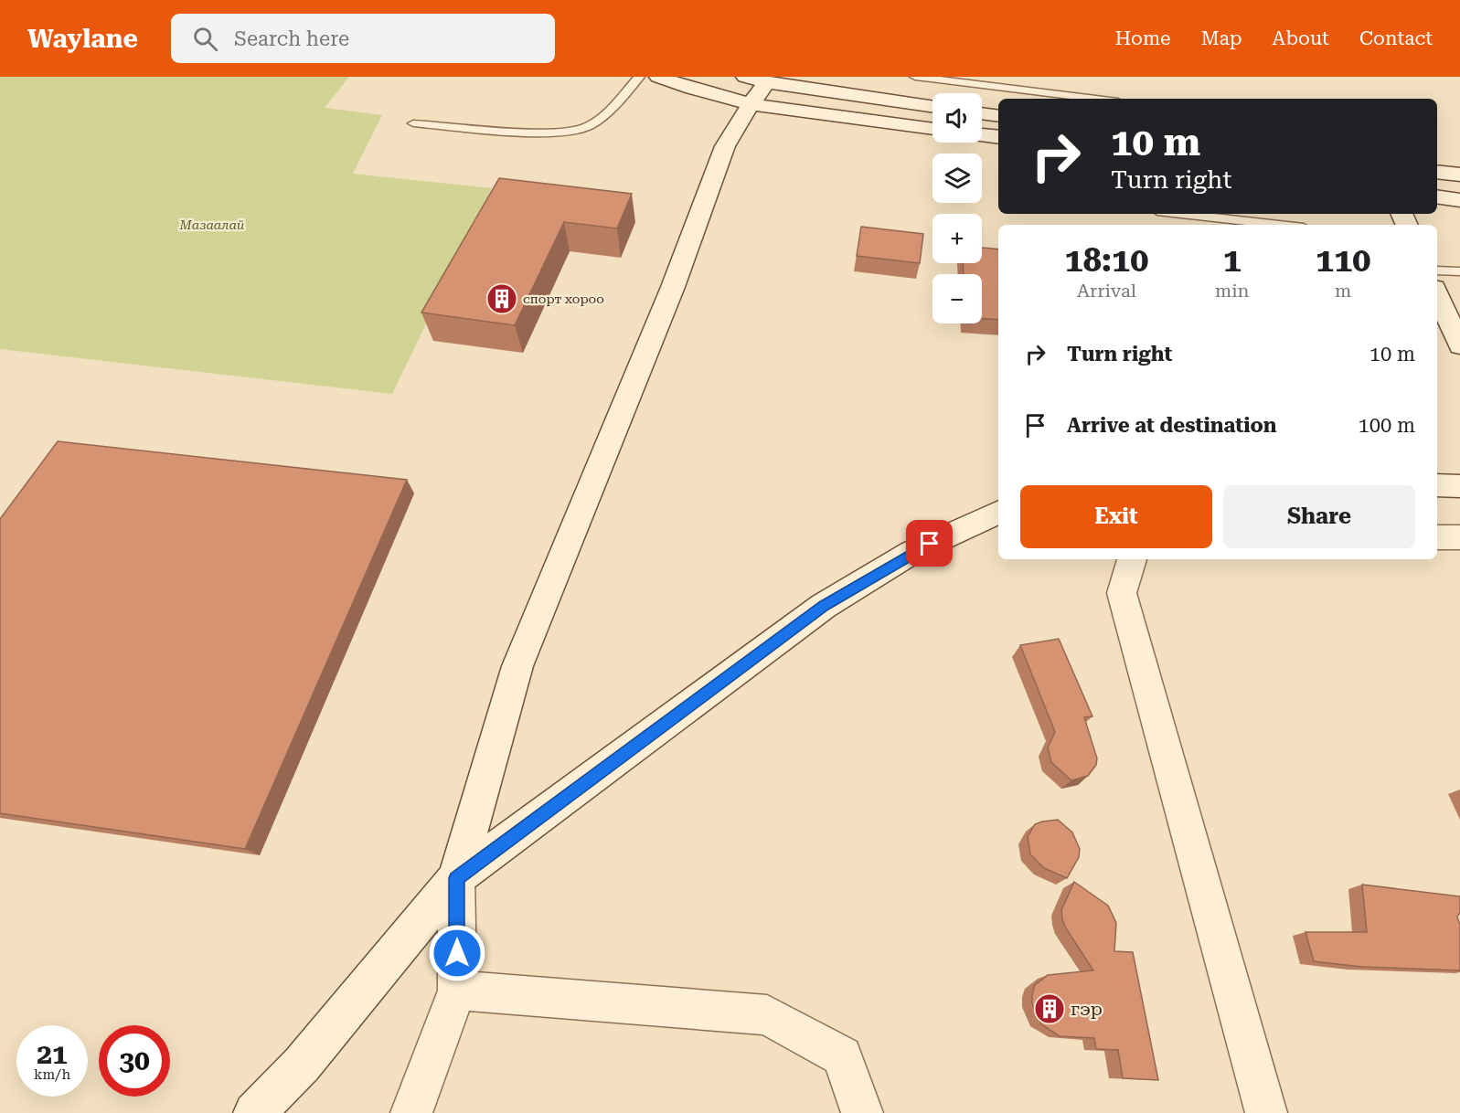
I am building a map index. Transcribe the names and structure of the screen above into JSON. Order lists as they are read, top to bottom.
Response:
{
  "parks": ["Мазаалай"],
  "places": {
    "building": ["спорт хороо", "гэр"]
  },
  "page": {
    "header": "Waylane",
    "search": "Search here",
    "nav": [
      "Home",
      "Map",
      "About",
      "Contact"
    ],
    "map_buttons": ["+", "−"],
    "turn": ["10 m", "Turn right"],
    "eta": [
      "18:10",
      "Arrival",
      "1",
      "min",
      "110",
      "m"
    ],
    "list": [
      {
        "name": "Turn right",
        "value": "10 m"
      },
      {
        "name": "Arrive at destination",
        "value": "100 m"
      }
    ],
    "buttons": ["Exit", "Share"],
    "speed": "21 km/h",
    "limit": "30"
  }
}
